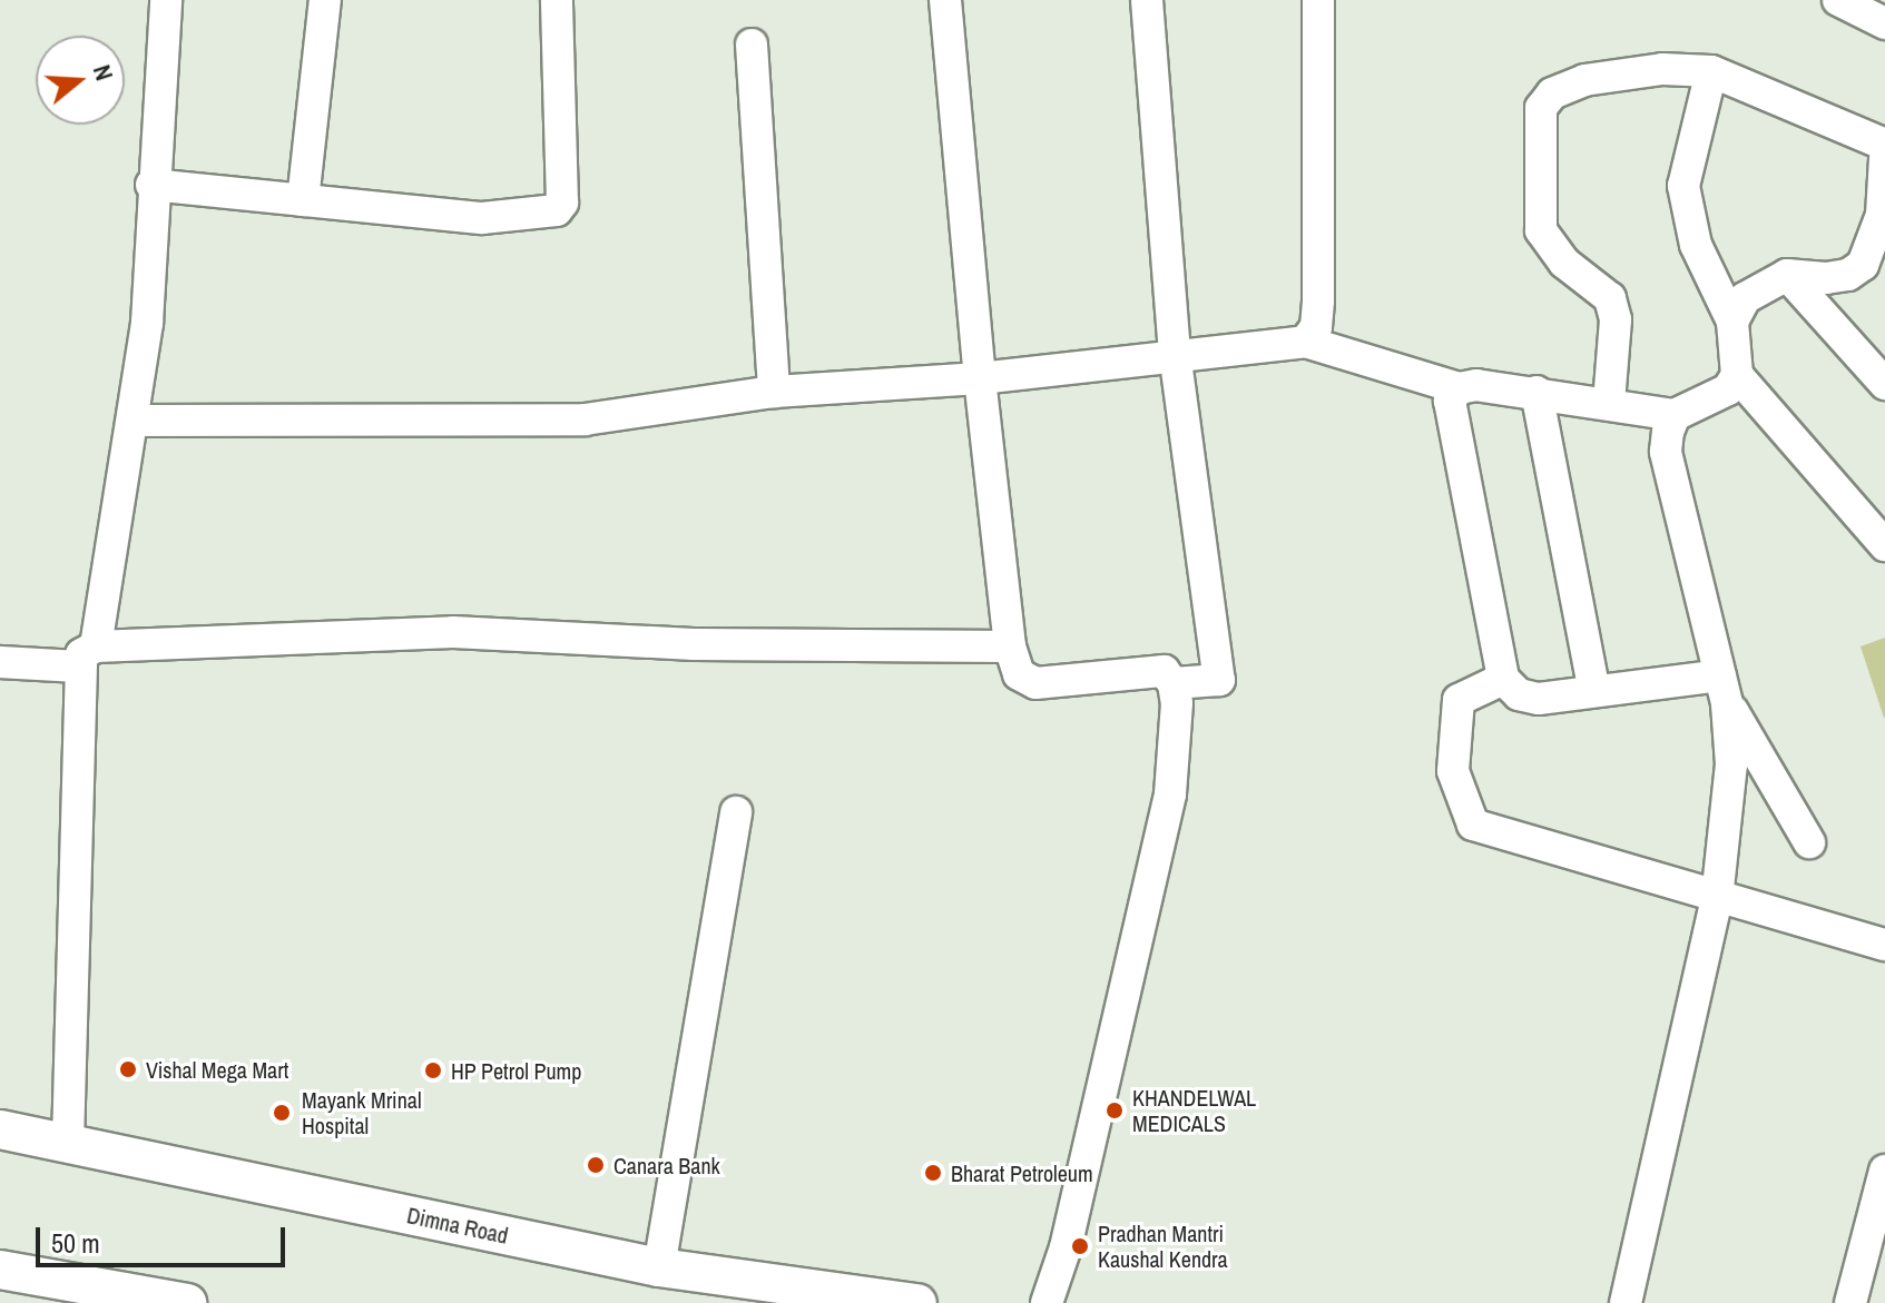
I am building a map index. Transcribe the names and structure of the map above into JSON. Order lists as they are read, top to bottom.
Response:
{
  "streets": {
    "street": ["Dimna Road"]
  },
  "places": [
    "Vishal Mega Mart",
    "HP Petrol Pump",
    "KHANDELWAL MEDICALS",
    "Mayank Mrinal Hospital",
    "Canara Bank",
    "Bharat Petroleum",
    "Pradhan Mantri Kaushal Kendra"
  ],
  "scale_bar": "50 m",
  "north": "right"
}
